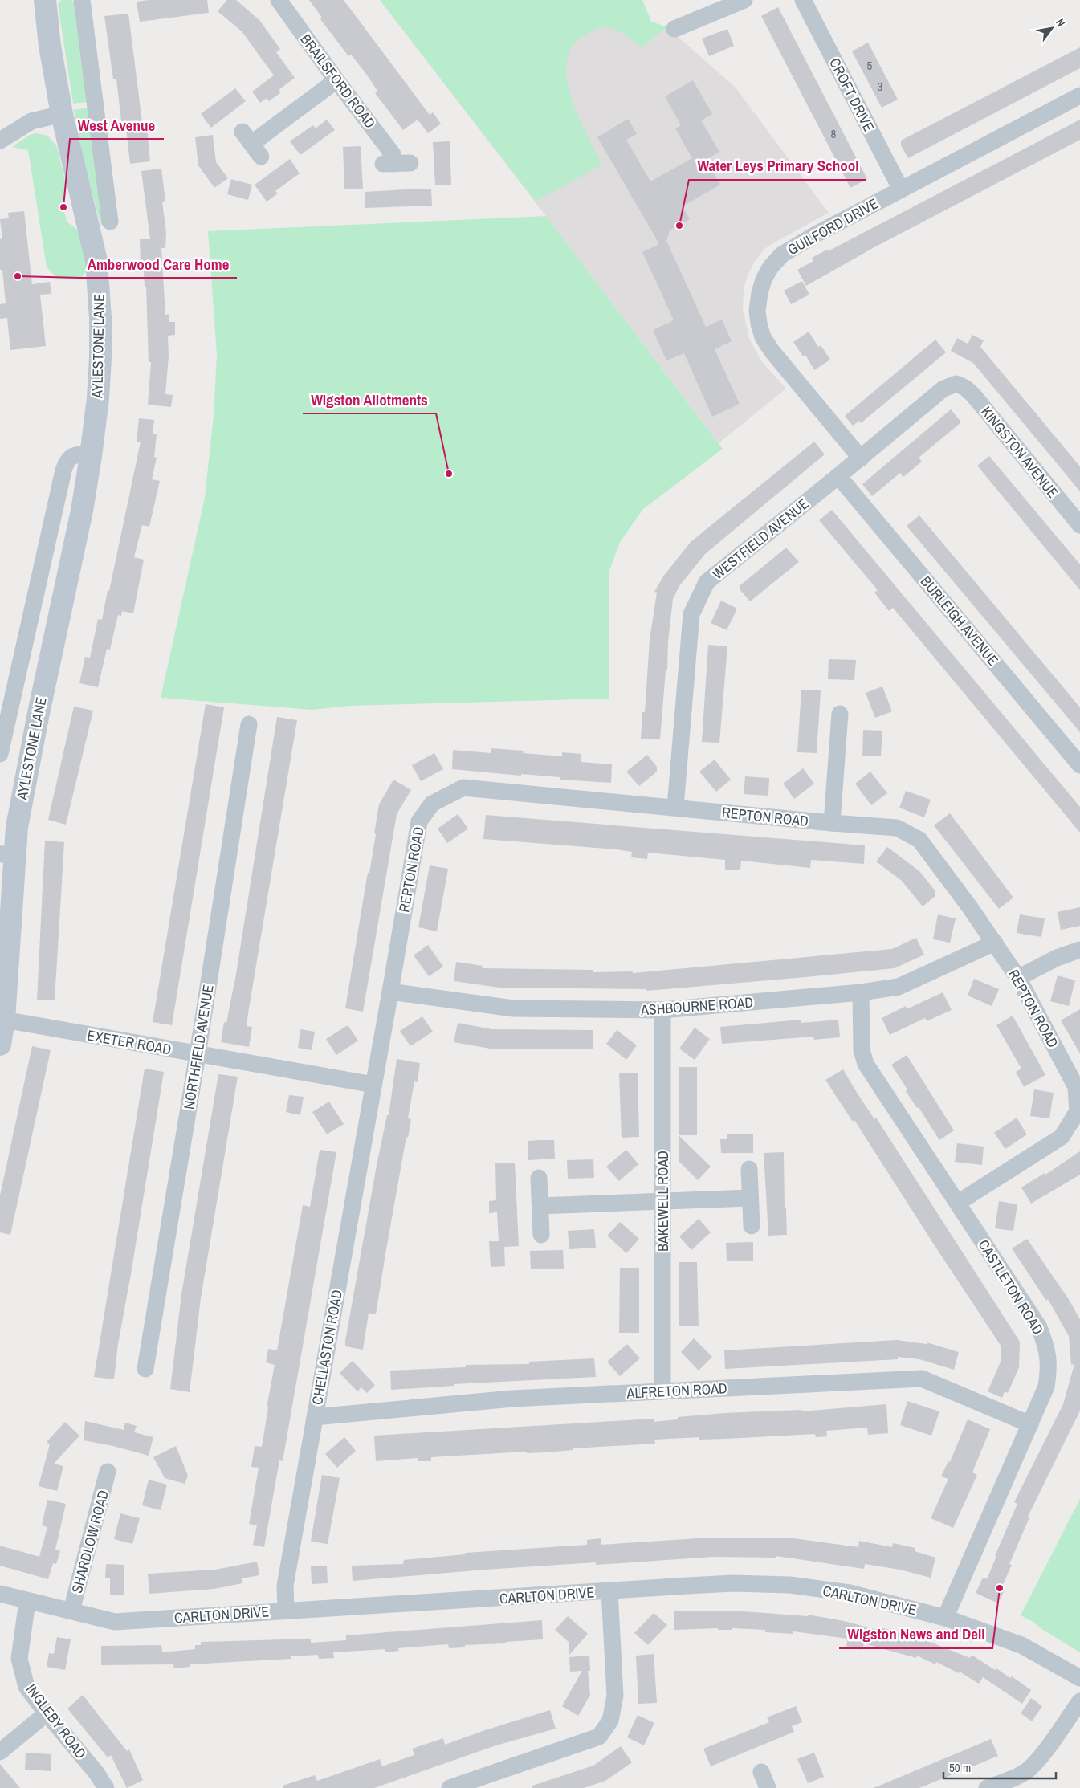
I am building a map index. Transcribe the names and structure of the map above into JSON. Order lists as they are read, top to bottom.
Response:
{
  "streets": {
    "main road": ["AYLESTONE LANE"],
    "street": [
      "BRAILSFORD ROAD",
      "CROFT DRIVE",
      "GUILFORD DRIVE",
      "KINGSTON AVENUE",
      "WESTFIELD AVENUE",
      "BURLEIGH AVENUE",
      "REPTON ROAD",
      "ASHBOURNE ROAD",
      "EXETER ROAD",
      "NORTHFIELD AVENUE",
      "BAKEWELL ROAD",
      "CASTLETON ROAD",
      "CHELLASTON ROAD",
      "ALFRETON ROAD",
      "SHARDLOW ROAD",
      "CARLTON DRIVE",
      "INGLEBY ROAD"
    ]
  },
  "crossings": [
    ["CROFT DRIVE", "GUILFORD DRIVE"],
    ["GUILFORD DRIVE", "WESTFIELD AVENUE"],
    ["AYLESTONE LANE", "EXETER ROAD"],
    ["KINGSTON AVENUE", "WESTFIELD AVENUE"],
    ["WESTFIELD AVENUE", "BURLEIGH AVENUE"],
    ["WESTFIELD AVENUE", "REPTON ROAD"],
    ["REPTON ROAD", "ASHBOURNE ROAD"],
    ["REPTON ROAD", "EXETER ROAD"],
    ["REPTON ROAD", "CASTLETON ROAD"],
    ["REPTON ROAD", "CHELLASTON ROAD"],
    ["ASHBOURNE ROAD", "BAKEWELL ROAD"],
    ["ASHBOURNE ROAD", "CASTLETON ROAD"],
    ["EXETER ROAD", "NORTHFIELD AVENUE"],
    ["EXETER ROAD", "CHELLASTON ROAD"],
    ["BAKEWELL ROAD", "ALFRETON ROAD"],
    ["CASTLETON ROAD", "ALFRETON ROAD"],
    ["CASTLETON ROAD", "CARLTON DRIVE"],
    ["CHELLASTON ROAD", "ALFRETON ROAD"],
    ["CHELLASTON ROAD", "CARLTON DRIVE"],
    ["SHARDLOW ROAD", "CARLTON DRIVE"],
    ["CARLTON DRIVE", "INGLEBY ROAD"]
  ],
  "places": [
    "West Avenue",
    "Water Leys Primary School",
    "Amberwood Care Home",
    "Wigston Allotments",
    "Wigston News and Deli"
  ],
  "house_numbers": ["5", "3", "8"],
  "scale_bar": "50 m",
  "north": "top right"
}
